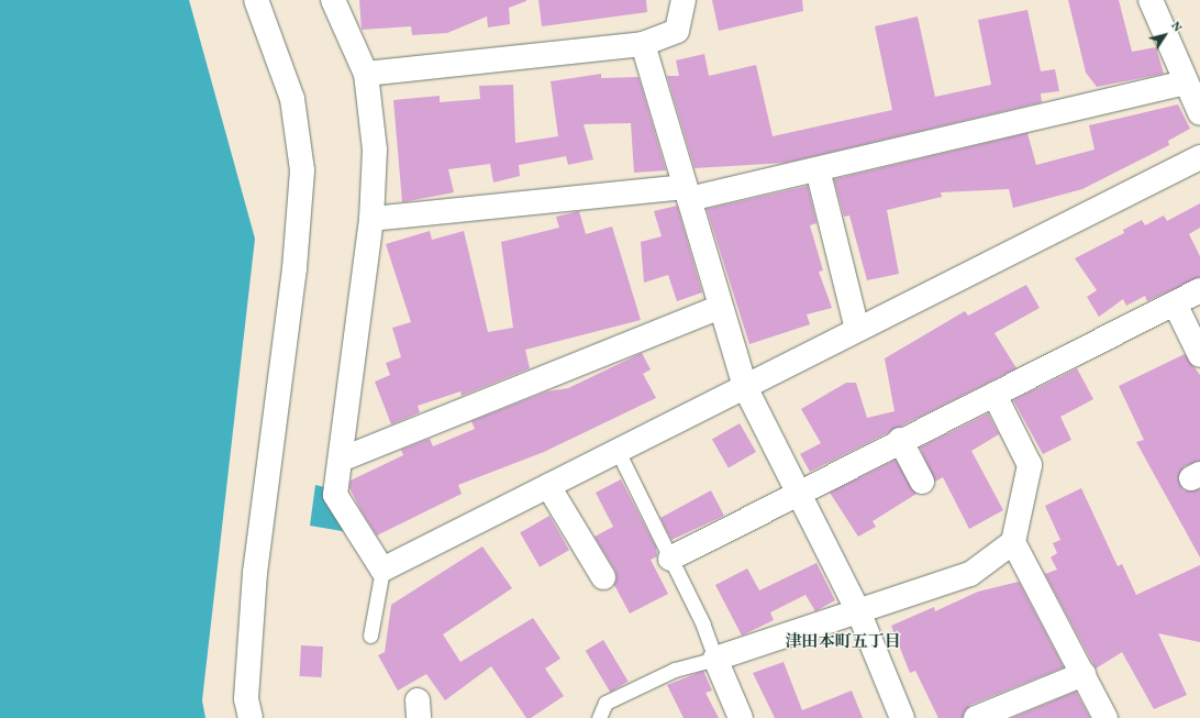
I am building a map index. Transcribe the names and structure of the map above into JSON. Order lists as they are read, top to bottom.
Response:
{
  "districts": ["津田本町五丁目"],
  "north": "top right"
}
